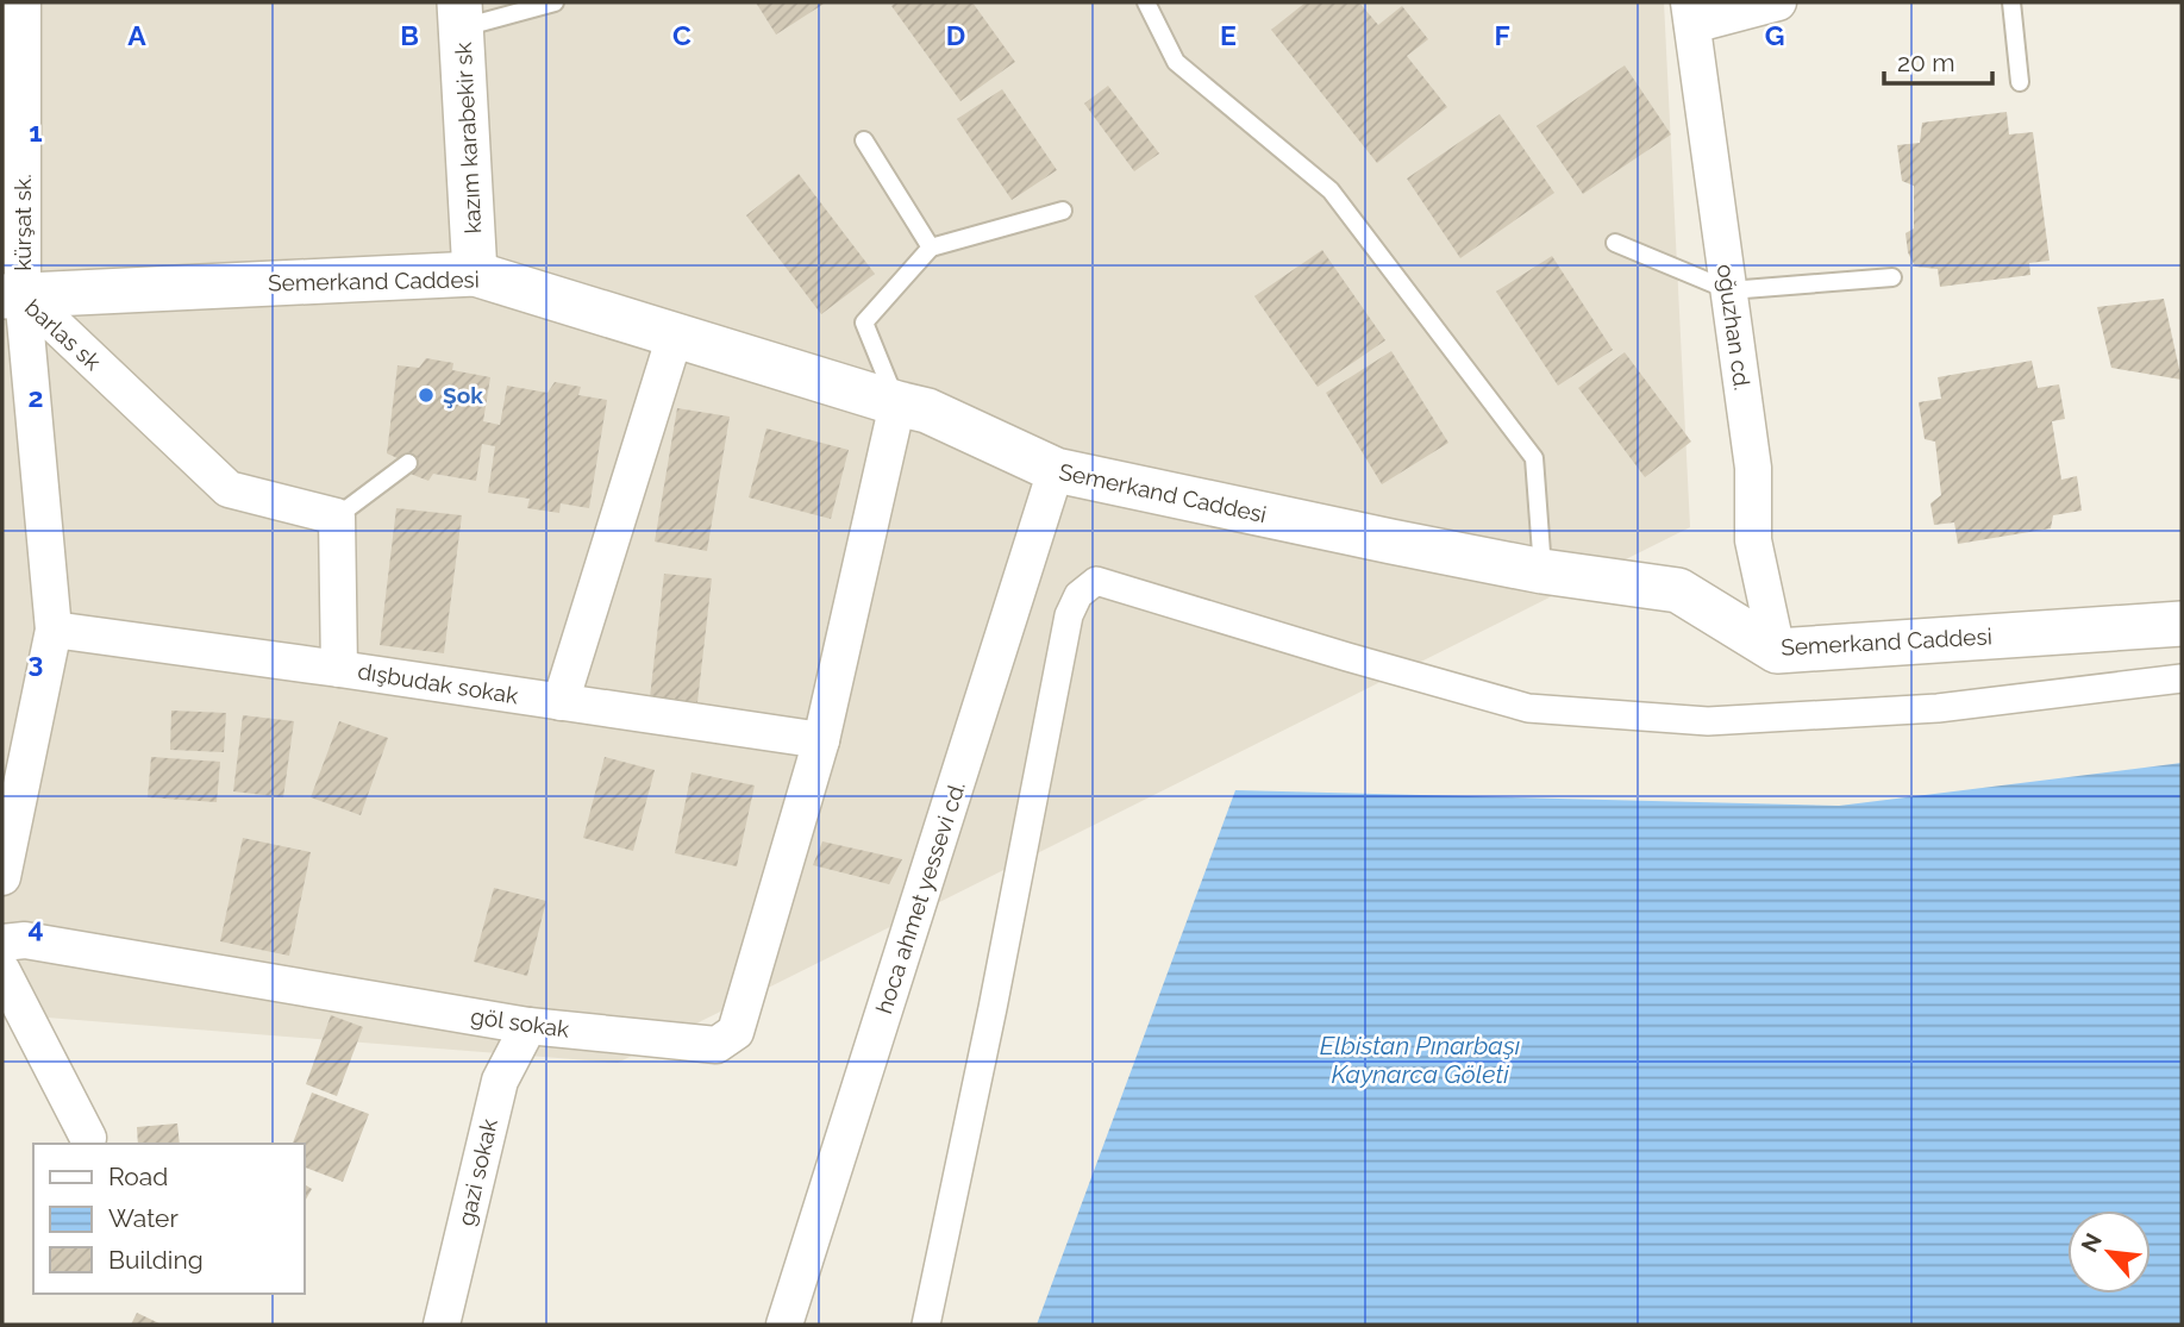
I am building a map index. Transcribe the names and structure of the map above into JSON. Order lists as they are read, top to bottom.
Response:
{
  "streets": {
    "street": [
      "kazım karabekir sk",
      "kürşat sk.",
      "Semerkand Caddesi",
      "oğuzhan cd.",
      "barlas sk",
      "dışbudak sokak",
      "hoca ahmet yessevi cd.",
      "göl sokak",
      "gazi sokak"
    ]
  },
  "crossings": [
    ["kazım karabekir sk", "Semerkand Caddesi"],
    ["kürşat sk.", "Semerkand Caddesi"],
    ["kürşat sk.", "barlas sk"],
    ["Semerkand Caddesi", "oğuzhan cd."],
    ["Semerkand Caddesi", "barlas sk"],
    ["Semerkand Caddesi", "hoca ahmet yessevi cd."],
    ["Semerkand Caddesi", "göl sokak"],
    ["barlas sk", "dışbudak sokak"],
    ["dışbudak sokak", "göl sokak"],
    ["göl sokak", "gazi sokak"]
  ],
  "water": ["Elbistan Pınarbaşı Kaynarca Göleti"],
  "places": ["Şok"],
  "legend": ["Road", "Water", "Building"],
  "scale_bar": "20 m",
  "north": "top left",
  "grid": {
    "columns": [
      "A",
      "B",
      "C",
      "D",
      "E",
      "F",
      "G"
    ],
    "rows": [
      "1",
      "2",
      "3",
      "4"
    ]
  }
}
